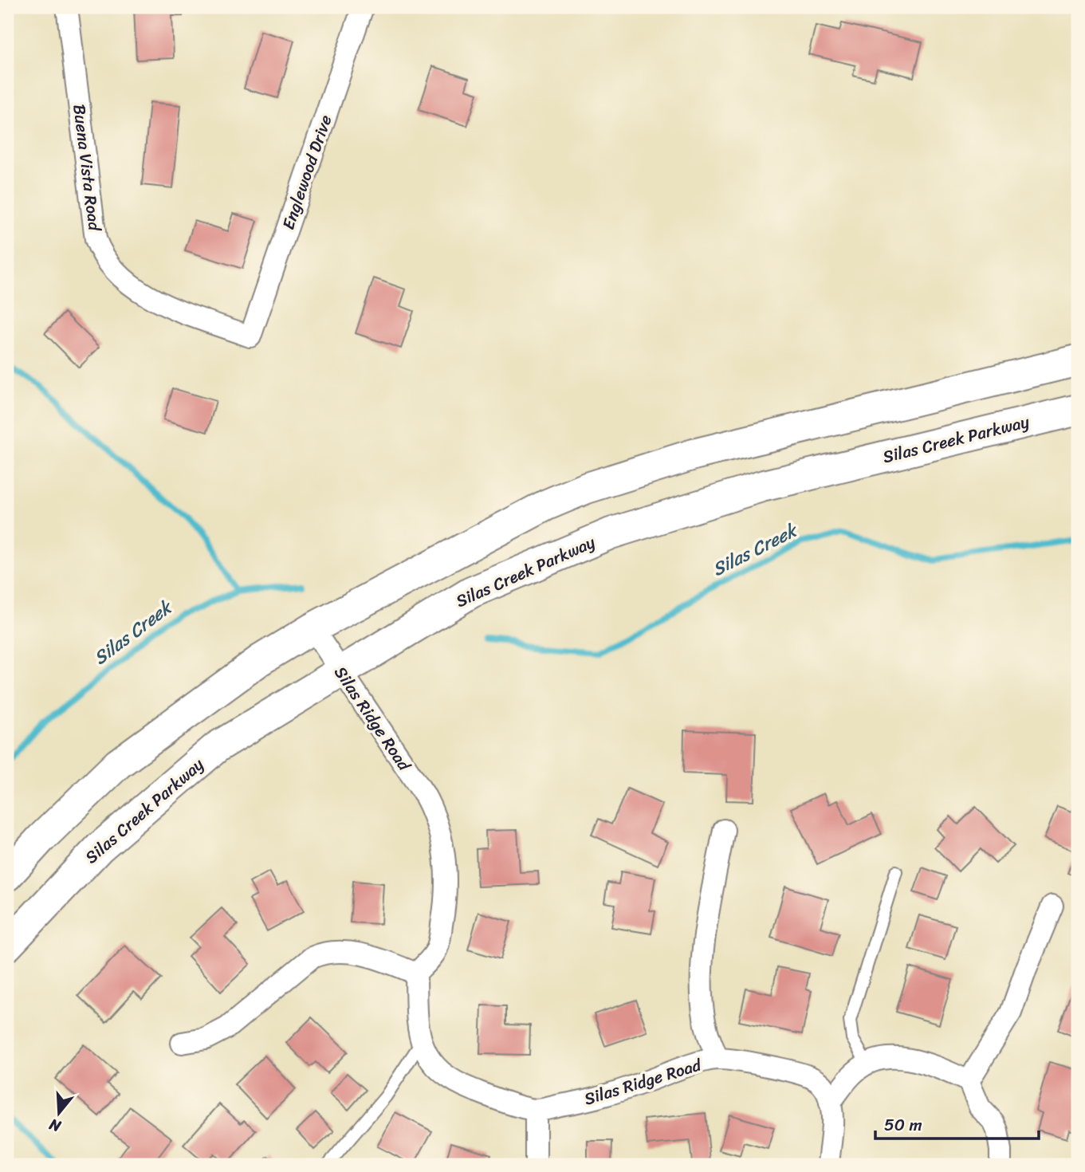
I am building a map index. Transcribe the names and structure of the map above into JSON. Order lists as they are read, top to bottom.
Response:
{
  "streets": {
    "main road": ["Silas Creek Parkway"],
    "street": ["Buena Vista Road", "Englewood Drive", "Silas Ridge Road"]
  },
  "crossings": [
    ["Buena Vista Road", "Englewood Drive"],
    ["Silas Creek Parkway", "Silas Ridge Road"]
  ],
  "water": ["Silas Creek"],
  "scale_bar": "50 m",
  "north": "bottom"
}
